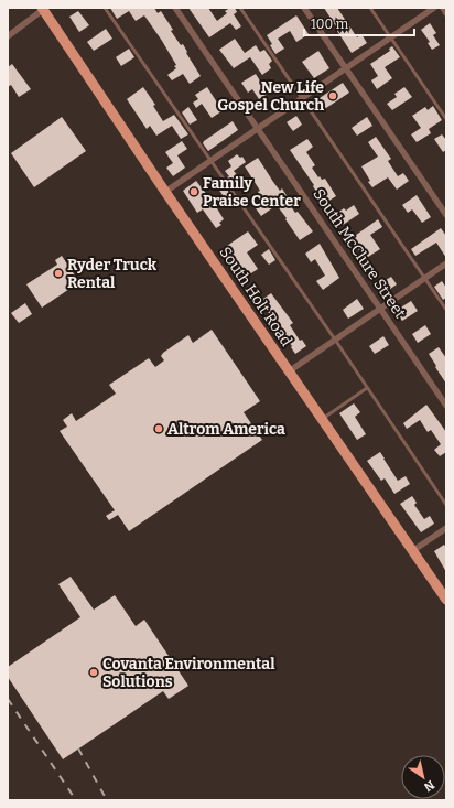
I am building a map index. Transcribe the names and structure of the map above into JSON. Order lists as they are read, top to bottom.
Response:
{
  "streets": {
    "main road": ["South Holt Road"],
    "street": ["South McClure Street"]
  },
  "places": [
    "New Life Gospel Church",
    "Family Praise Center",
    "Ryder Truck Rental",
    "Altrom America",
    "Covanta Environmental Solutions"
  ],
  "scale_bar": "100 m",
  "north": "bottom right"
}
